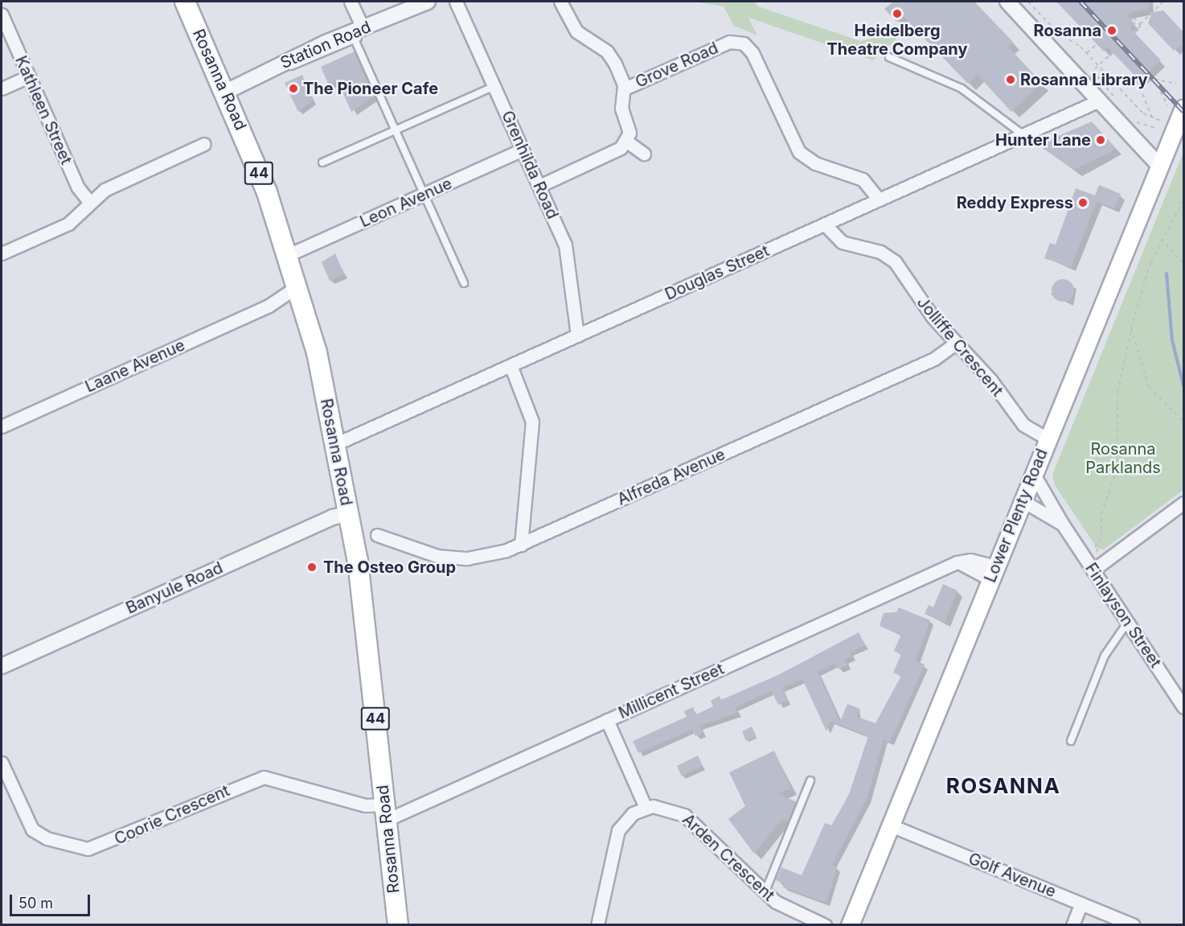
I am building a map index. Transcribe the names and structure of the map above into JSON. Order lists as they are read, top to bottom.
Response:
{
  "streets": {
    "highway": ["Rosanna Road", "44"],
    "main road": ["Lower Plenty Road"],
    "street": [
      "Station Road",
      "Grove Road",
      "Kathleen Street",
      "Grenhilda Road",
      "Leon Avenue",
      "Douglas Street",
      "Jolliffe Crescent",
      "Laane Avenue",
      "Alfreda Avenue",
      "Banyule Road",
      "Finlayson Street",
      "Millicent Street",
      "Coorie Crescent",
      "Arden Crescent",
      "Golf Avenue"
    ]
  },
  "crossings": [
    ["Station Road", "Rosanna Road"],
    ["Grove Road", "Douglas Street"],
    ["Rosanna Road", "Leon Avenue"],
    ["Rosanna Road", "Douglas Street"],
    ["Rosanna Road", "Laane Avenue"],
    ["Rosanna Road", "Banyule Road"],
    ["Rosanna Road", "Millicent Street"],
    ["Rosanna Road", "Coorie Crescent"],
    ["Grenhilda Road", "Leon Avenue"],
    ["Grenhilda Road", "Douglas Street"],
    ["Douglas Street", "Jolliffe Crescent"],
    ["Jolliffe Crescent", "Alfreda Avenue"],
    ["Jolliffe Crescent", "Lower Plenty Road"],
    ["Lower Plenty Road", "Finlayson Street"],
    ["Lower Plenty Road", "Millicent Street"],
    ["Lower Plenty Road", "Golf Avenue"],
    ["Millicent Street", "Coorie Crescent"]
  ],
  "districts": ["ROSANNA"],
  "parks": ["Rosanna Parklands"],
  "places": [
    "Heidelberg Theatre Company",
    "Rosanna",
    "Rosanna Library",
    "The Pioneer Cafe",
    "Hunter Lane",
    "Reddy Express",
    "The Osteo Group"
  ],
  "scale_bar": "50 m"
}
